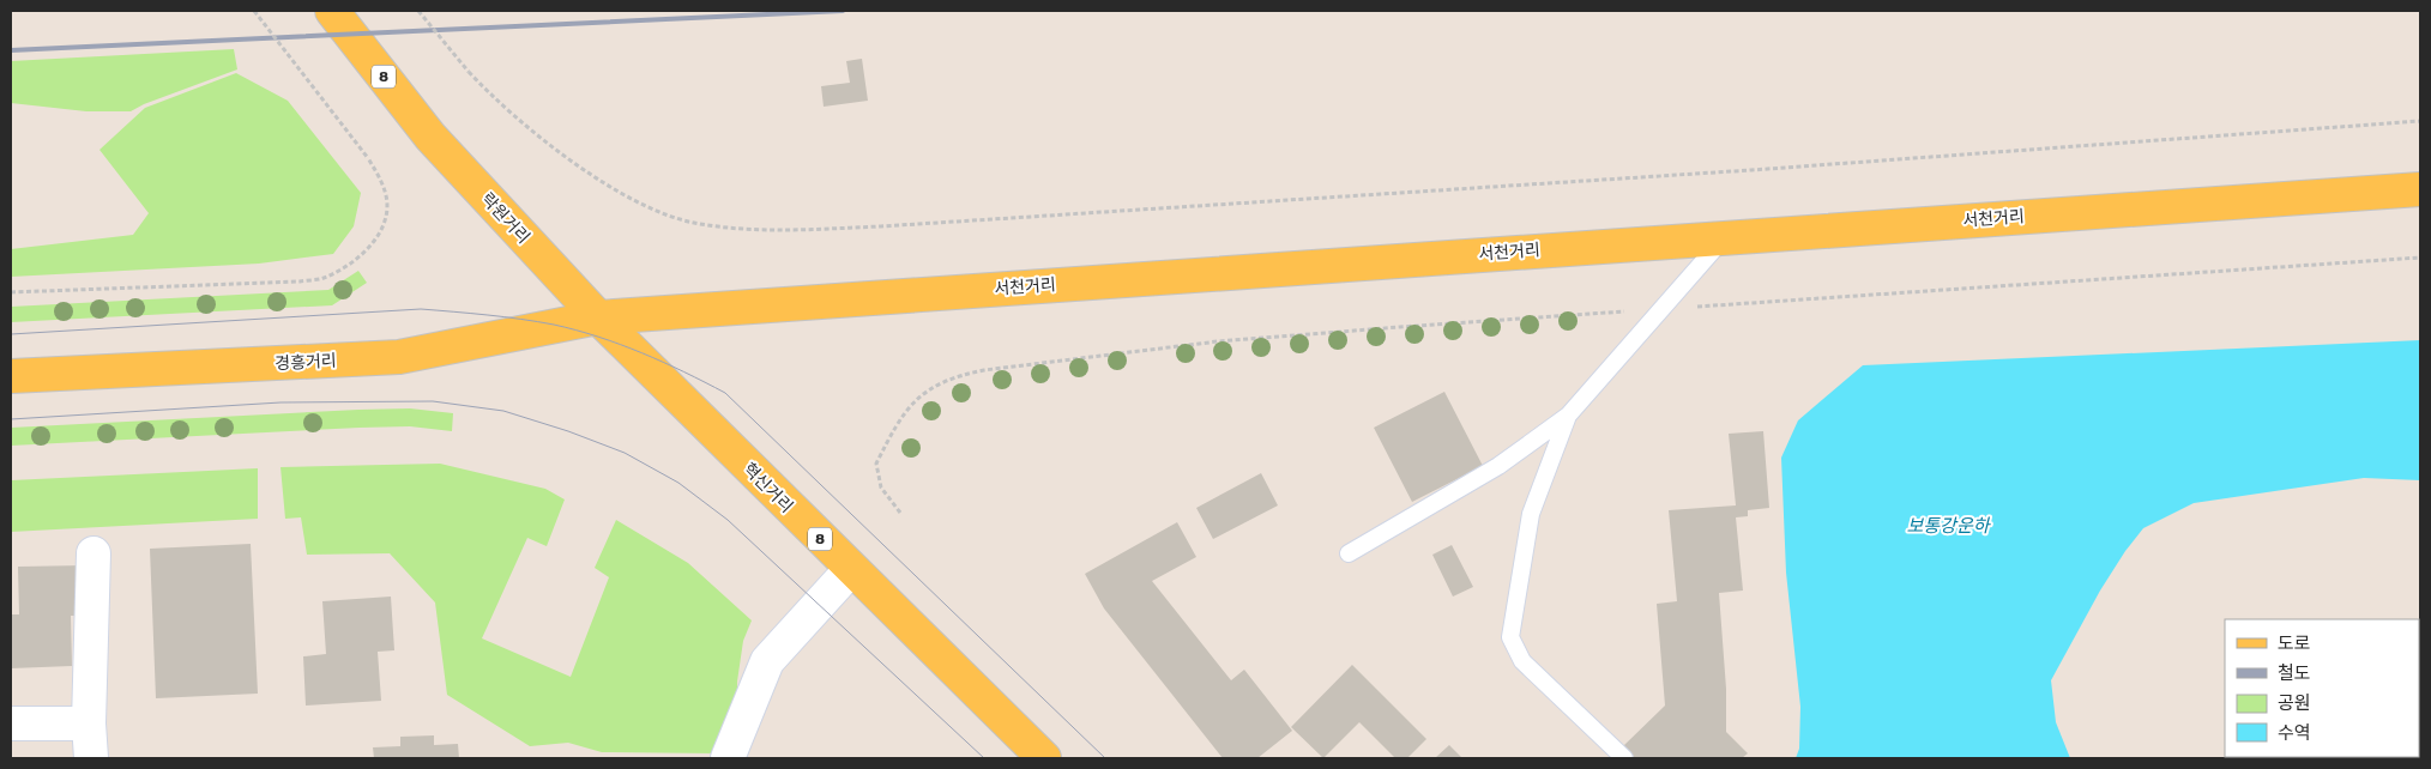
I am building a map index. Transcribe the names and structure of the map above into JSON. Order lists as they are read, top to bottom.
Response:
{
  "streets": {
    "main road": [
      "8",
      "락원거리",
      "서천거리",
      "경흥거리",
      "혁신거리"
    ]
  },
  "crossings": [
    ["락원거리", "서천거리"],
    ["락원거리", "경흥거리"],
    ["락원거리", "혁신거리"],
    ["서천거리", "경흥거리"],
    ["서천거리", "혁신거리"],
    ["경흥거리", "혁신거리"]
  ],
  "water": ["보통강운하"],
  "legend": [
    "도로",
    "철도",
    "공원",
    "수역"
  ]
}
